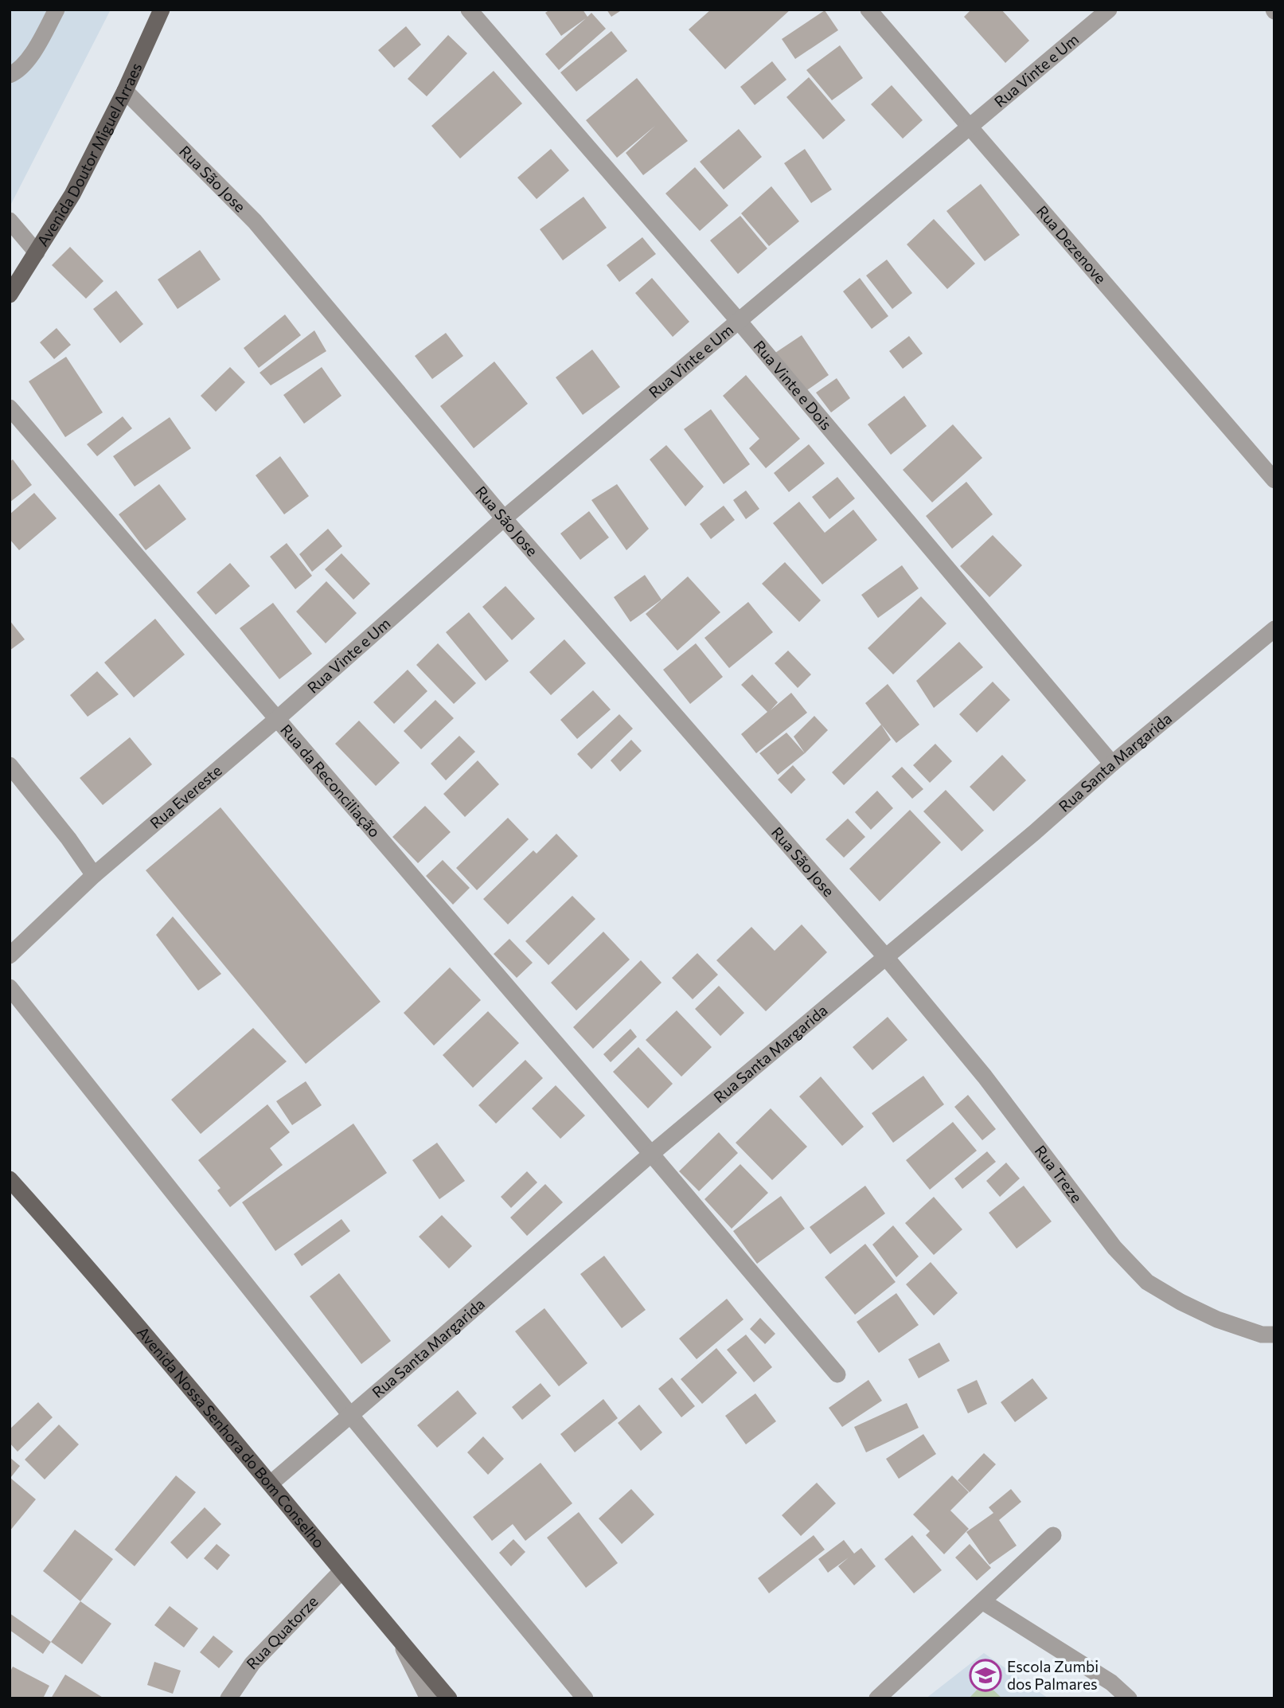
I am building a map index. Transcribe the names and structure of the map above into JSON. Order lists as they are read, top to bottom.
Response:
{
  "streets": {
    "main road": ["Avenida Doutor Miguel Arraes", "Avenida Nossa Senhora do Bom Conselho"],
    "street": [
      "Rua Vinte e Um",
      "Rua São Jose",
      "Rua Dezenove",
      "Rua Vinte e Dois",
      "Rua Santa Margarida",
      "Rua da Reconciliação",
      "Rua Evereste",
      "Rua Treze",
      "Rua Quatorze"
    ]
  },
  "crossings": [
    ["Rua Vinte e Um", "Rua São Jose"],
    ["Rua Vinte e Um", "Rua Dezenove"],
    ["Rua Vinte e Um", "Rua Vinte e Dois"],
    ["Rua Vinte e Um", "Rua da Reconciliação"],
    ["Rua Vinte e Um", "Rua Evereste"],
    ["Avenida Doutor Miguel Arraes", "Rua São Jose"],
    ["Rua São Jose", "Rua Santa Margarida"],
    ["Rua São Jose", "Rua Treze"],
    ["Rua Vinte e Dois", "Rua Santa Margarida"],
    ["Rua Santa Margarida", "Rua da Reconciliação"],
    ["Rua Santa Margarida", "Rua Treze"],
    ["Rua Santa Margarida", "Avenida Nossa Senhora do Bom Conselho"],
    ["Rua da Reconciliação", "Rua Evereste"],
    ["Avenida Nossa Senhora do Bom Conselho", "Rua Quatorze"]
  ],
  "places": {
    "school or university": ["Escola Zumbi dos Palmares"]
  }
}
